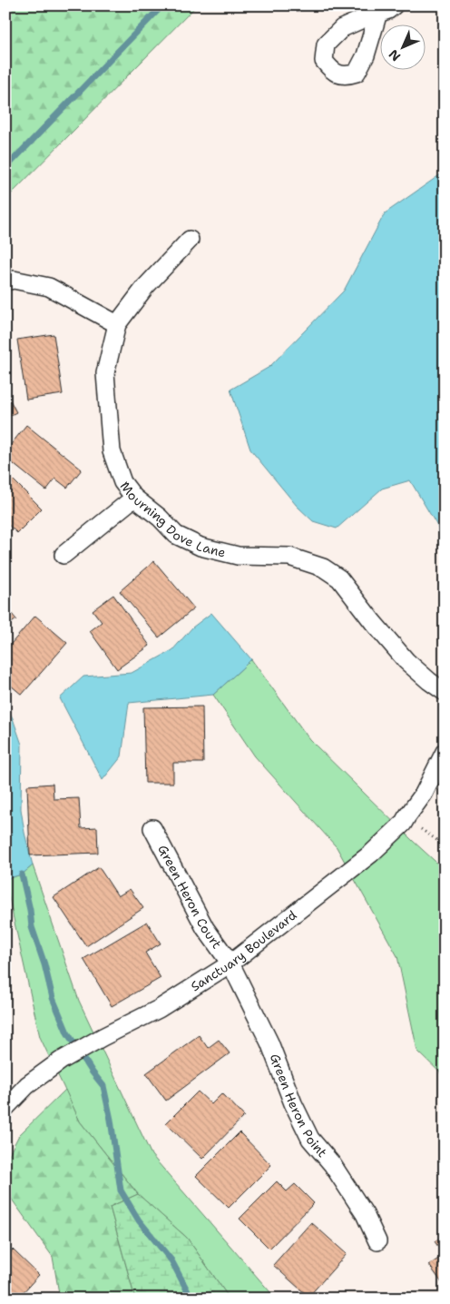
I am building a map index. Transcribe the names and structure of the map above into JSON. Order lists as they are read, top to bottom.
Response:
{
  "streets": {
    "street": [
      "Mourning Dove Lane",
      "Green Heron Court",
      "Sanctuary Boulevard",
      "Green Heron Point"
    ]
  },
  "crossings": [
    ["Green Heron Court", "Sanctuary Boulevard"],
    ["Green Heron Court", "Green Heron Point"],
    ["Sanctuary Boulevard", "Green Heron Point"]
  ],
  "north": "bottom left"
}
